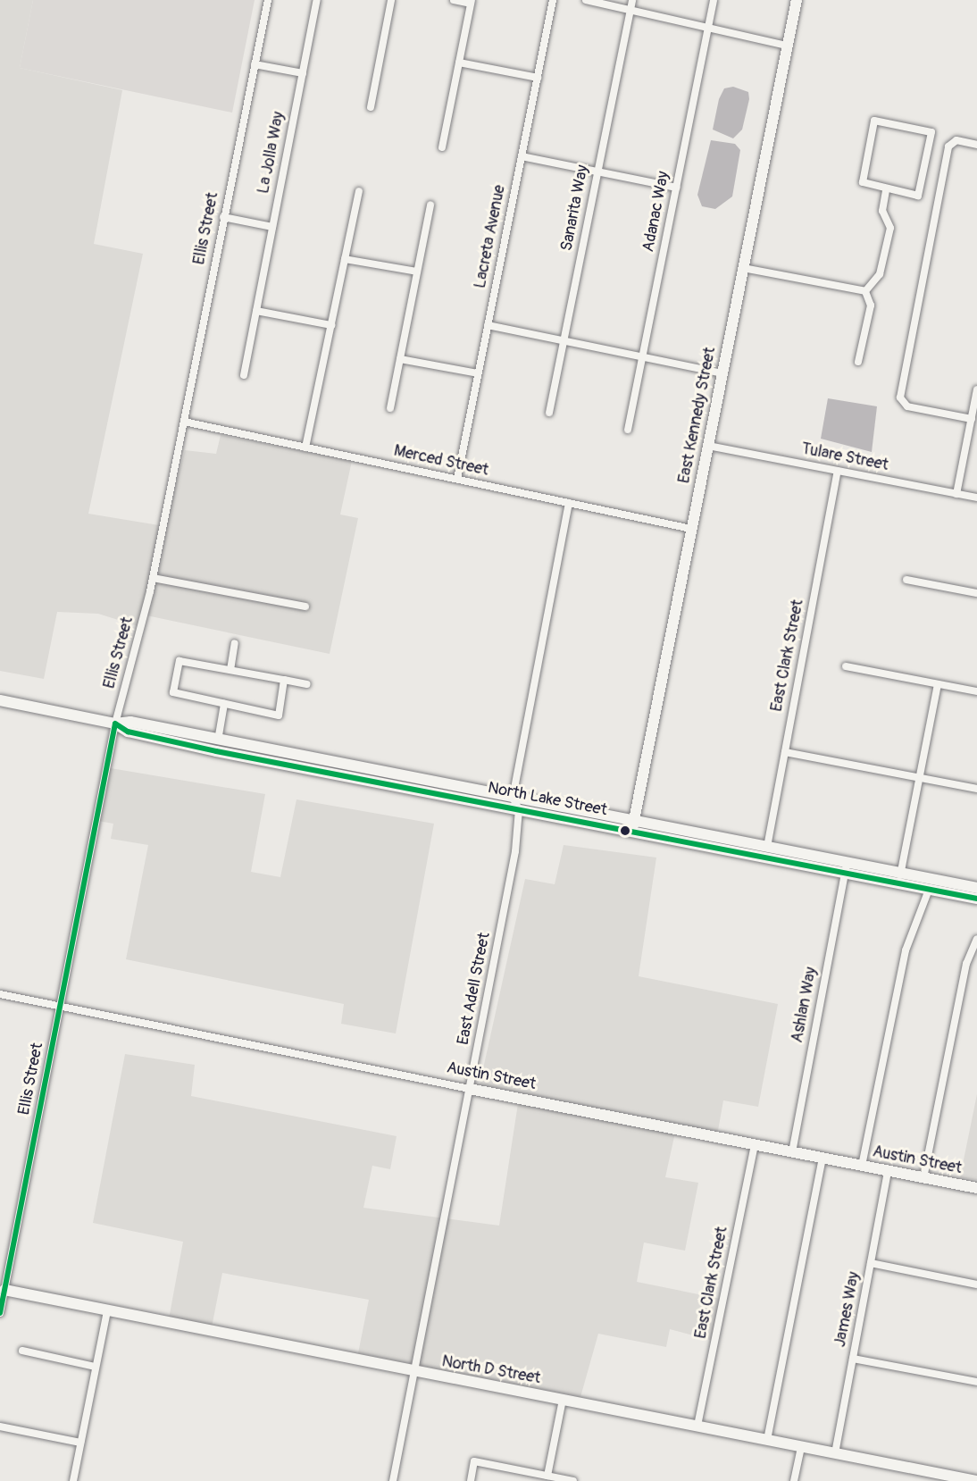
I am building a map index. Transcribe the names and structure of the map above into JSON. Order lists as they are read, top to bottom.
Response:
{
  "streets": {
    "street": [
      "La Jolla Way",
      "Sanarita Way",
      "Adanac Way",
      "Ellis Street",
      "Lacreta Avenue",
      "East Kennedy Street",
      "Tulare Street",
      "Merced Street",
      "East Clark Street",
      "North Lake Street",
      "East Adell Street",
      "Ashlan Way",
      "Austin Street",
      "James Way",
      "North D Street"
    ]
  },
  "crossings": [
    ["Ellis Street", "Merced Street"],
    ["Ellis Street", "North Lake Street"],
    ["Ellis Street", "Austin Street"],
    ["Ellis Street", "North D Street"],
    ["Lacreta Avenue", "Merced Street"],
    ["East Kennedy Street", "Tulare Street"],
    ["East Kennedy Street", "Merced Street"],
    ["East Kennedy Street", "North Lake Street"],
    ["Tulare Street", "East Clark Street"],
    ["East Clark Street", "North Lake Street"],
    ["East Clark Street", "Austin Street"],
    ["East Clark Street", "North D Street"],
    ["North Lake Street", "East Adell Street"],
    ["North Lake Street", "Ashlan Way"],
    ["East Adell Street", "Austin Street"],
    ["East Adell Street", "North D Street"],
    ["Ashlan Way", "Austin Street"],
    ["Austin Street", "James Way"],
    ["James Way", "North D Street"]
  ]
}
